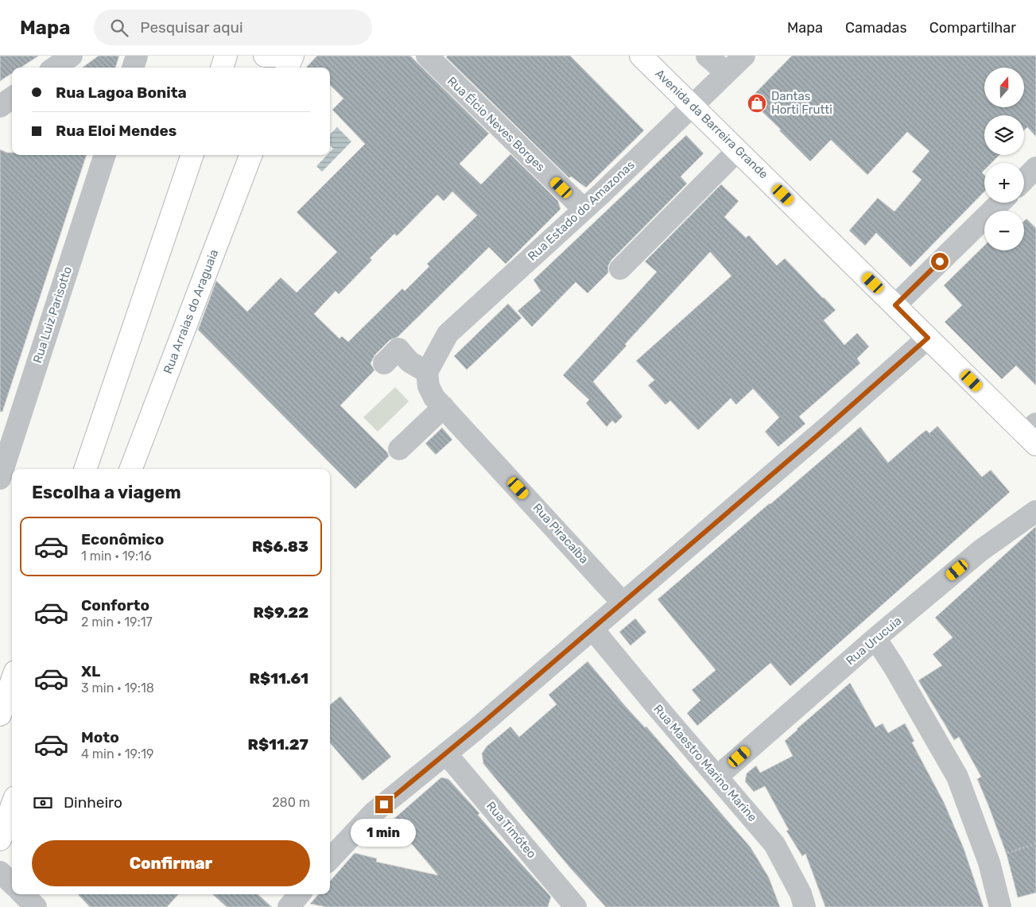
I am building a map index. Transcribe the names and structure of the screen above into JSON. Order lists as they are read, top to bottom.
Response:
{
  "streets": {
    "main road": ["Avenida da Barreira Grande", "Rua Arraias do Araguaia"],
    "street": [
      "Rua Élcio Neves Borges",
      "Rua Estado do Amazonas",
      "Rua Luiz Parisotto",
      "Rua Piracaíba",
      "Rua Urucuia",
      "Rua Maestro Marino Marine",
      "Rua Timóteo"
    ]
  },
  "crossings": [
    ["Rua Élcio Neves Borges", "Rua Estado do Amazonas"],
    ["Avenida da Barreira Grande", "Rua Estado do Amazonas"],
    ["Rua Estado do Amazonas", "Rua Piracaíba"],
    ["Rua Urucuia", "Rua Maestro Marino Marine"]
  ],
  "places": {
    "shop": ["Dantas Horti Frutti"]
  },
  "north": "top",
  "page": {
    "header": "Mapa",
    "search": "Pesquisar aqui",
    "nav": ["Mapa", "Camadas", "Compartilhar"],
    "map_buttons": ["+", "−"],
    "banner": ["Rua Lagoa Bonita", "Rua Eloi Mendes"],
    "heading": "Escolha a viagem",
    "list": [
      {
        "name": "Econômico",
        "note": "1 min · 19:16",
        "value": "R$6.83"
      },
      {
        "name": "Conforto",
        "note": "2 min · 19:17",
        "value": "R$9.22"
      },
      {
        "name": "XL",
        "note": "3 min · 19:18",
        "value": "R$11.61"
      },
      {
        "name": "Moto",
        "note": "4 min · 19:19",
        "value": "R$11.27"
      }
    ],
    "pay": ["Dinheiro", "280 m"],
    "bubble": "1 min",
    "buttons": "Confirmar"
  }
}
